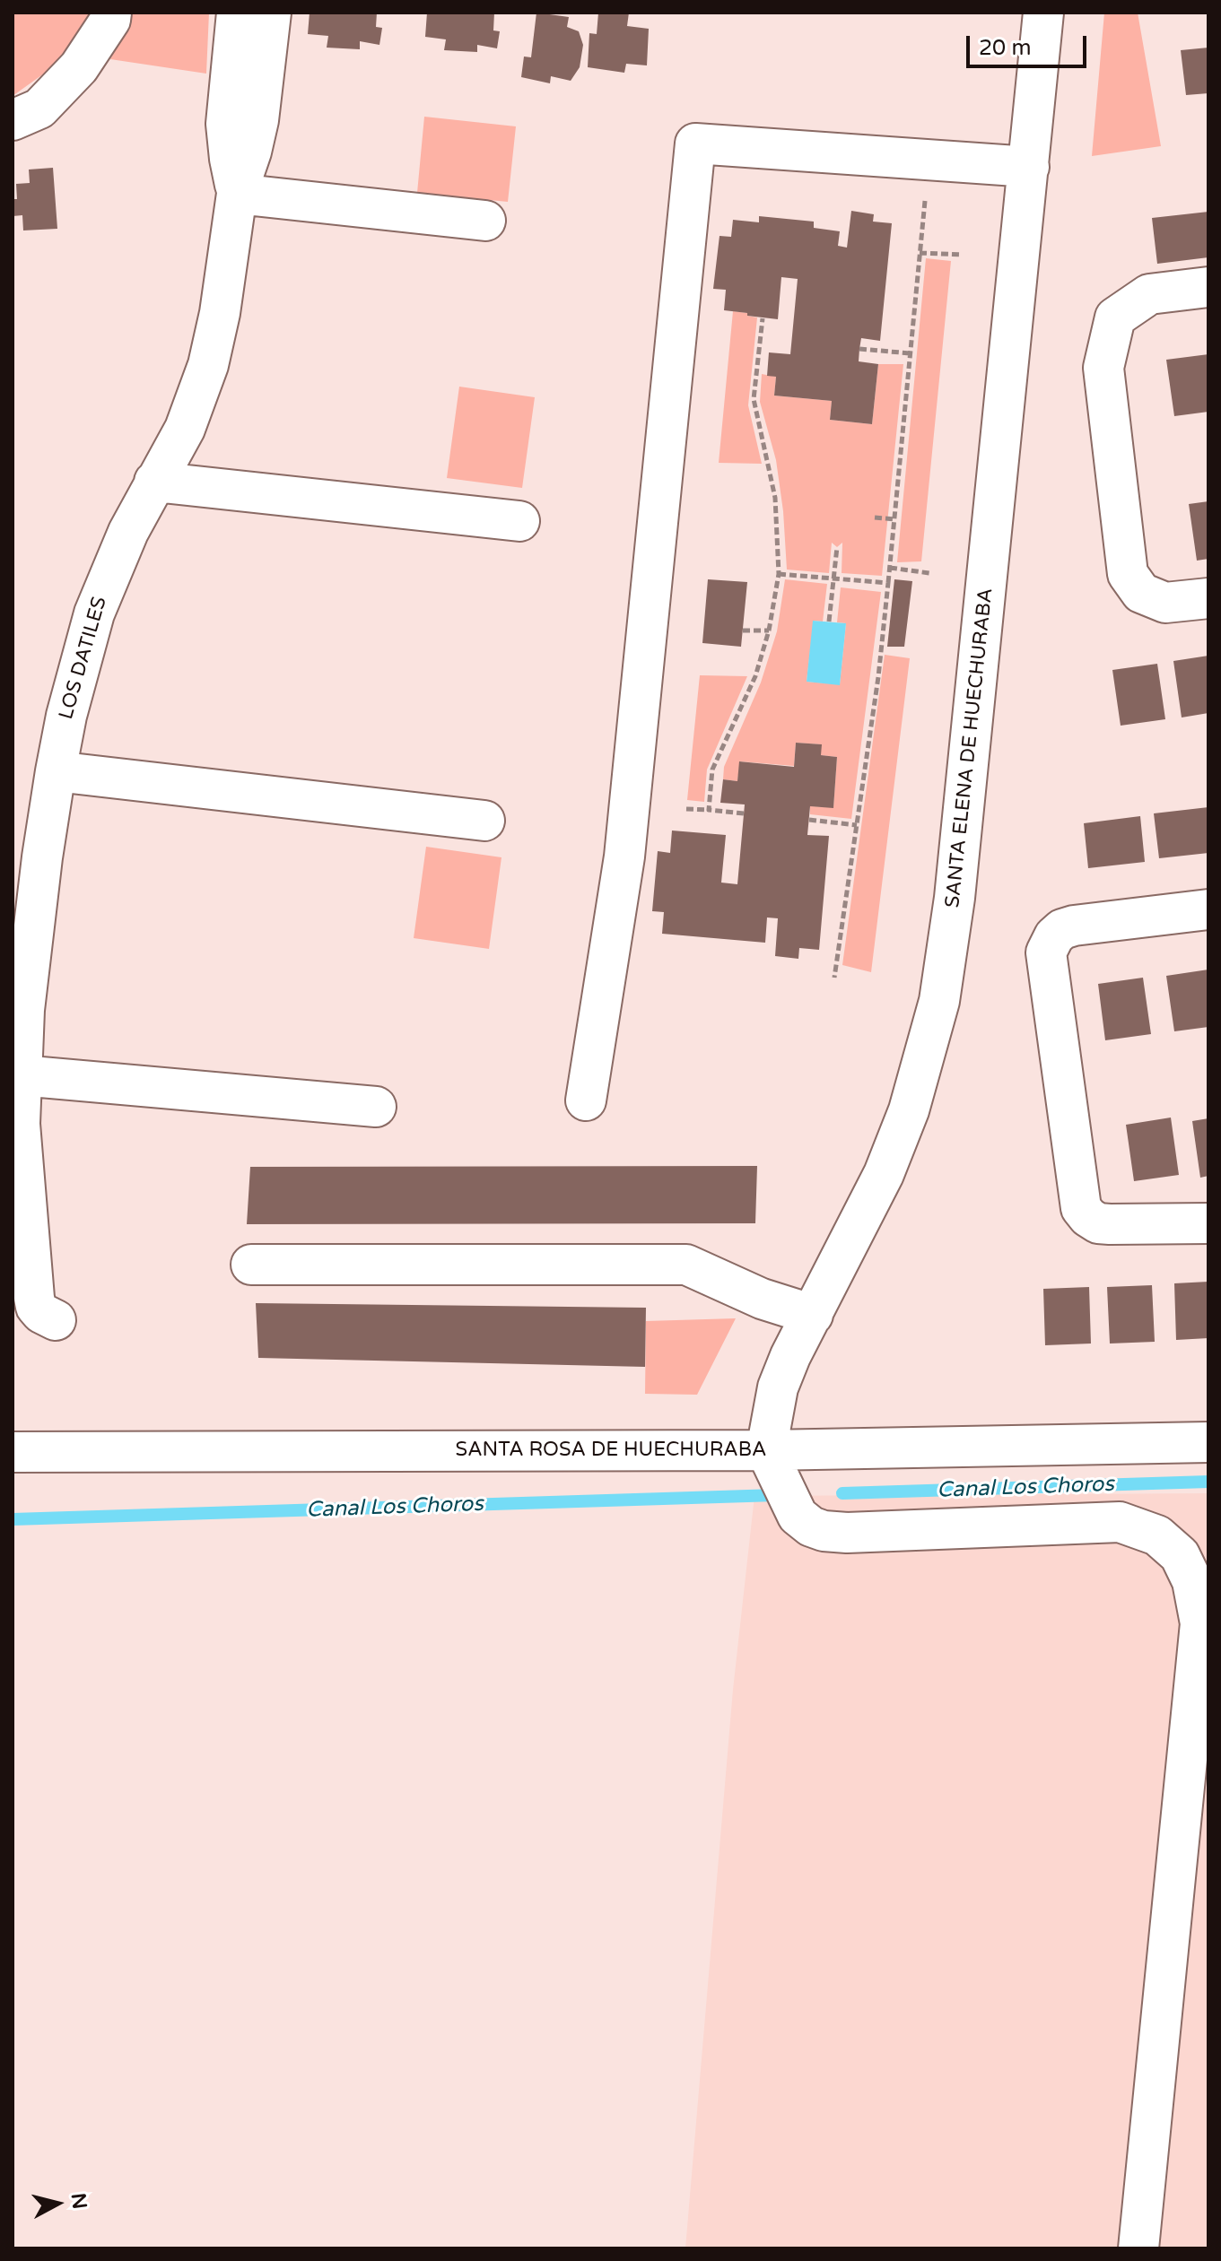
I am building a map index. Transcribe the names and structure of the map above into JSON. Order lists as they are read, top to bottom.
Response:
{
  "streets": {
    "street": ["LOS DATILES", "SANTA ELENA DE HUECHURABA", "SANTA ROSA DE HUECHURABA"]
  },
  "crossings": [
    ["SANTA ELENA DE HUECHURABA", "SANTA ROSA DE HUECHURABA"]
  ],
  "water": ["Canal Los Choros"],
  "scale_bar": "20 m",
  "north": "right"
}
